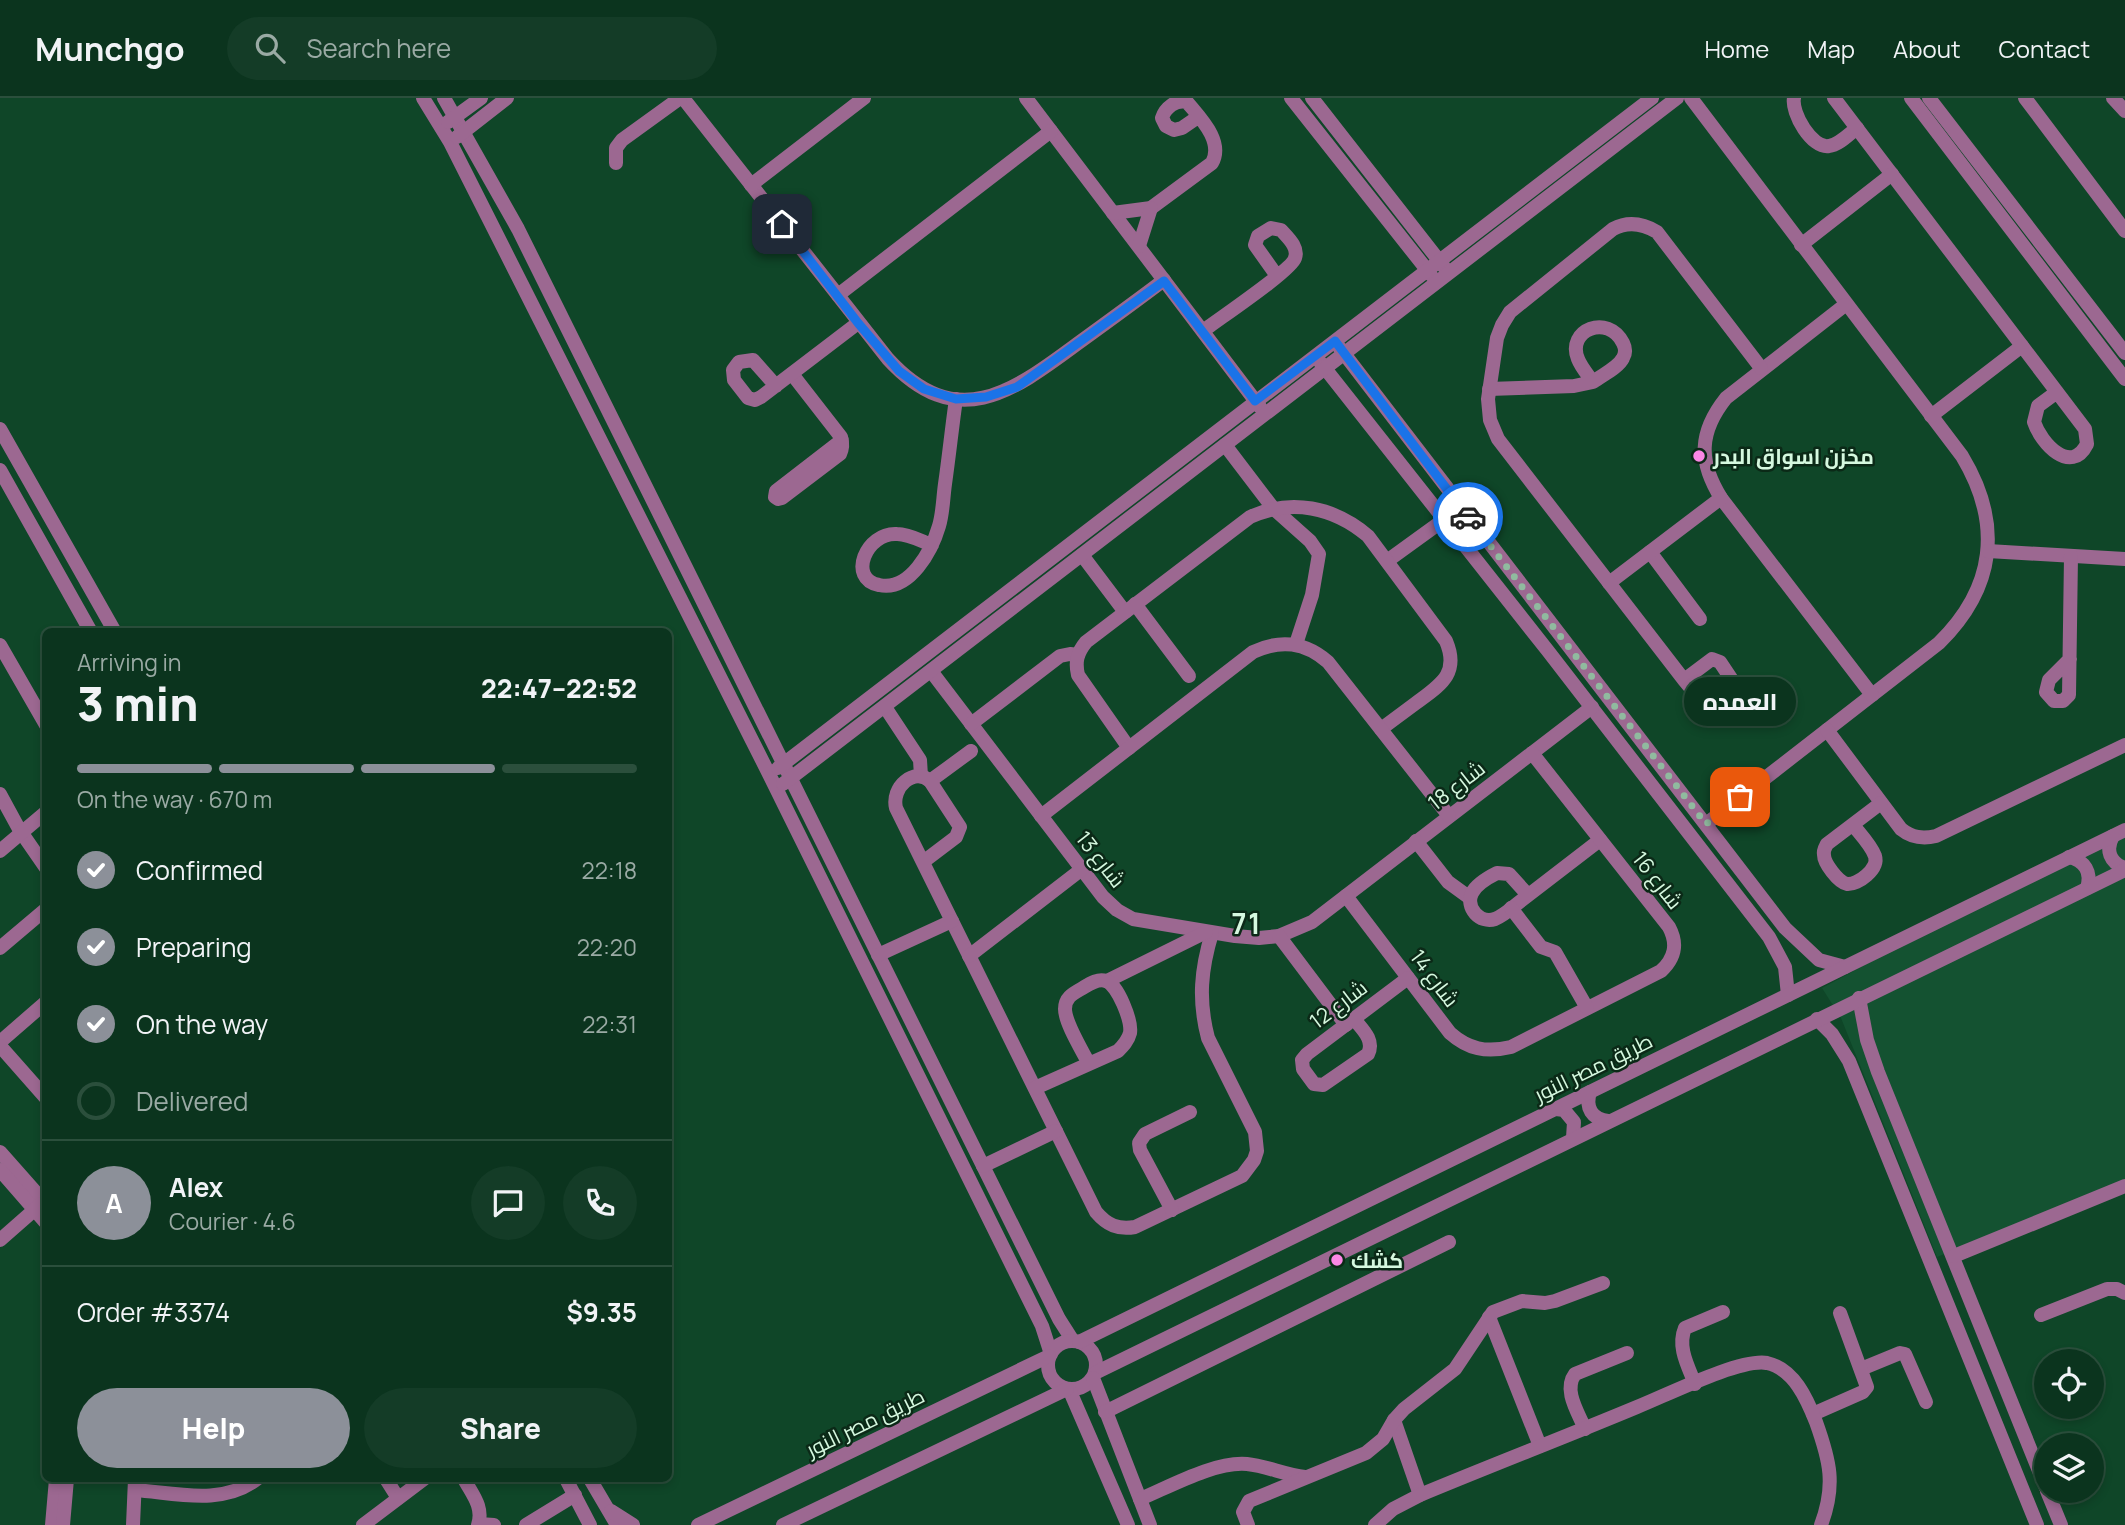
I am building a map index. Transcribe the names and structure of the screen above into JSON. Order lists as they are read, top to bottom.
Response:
{
  "streets": {
    "street": [
      "شارع 18",
      "شارع 13",
      "شارع 16",
      "شارع 14",
      "شارع 12",
      "طريق مصر النور"
    ]
  },
  "crossings": [
    ["شارع 18", "شارع 13"],
    ["شارع 18", "شارع 16"],
    ["شارع 18", "شارع 14"],
    ["شارع 13", "شارع 14"],
    ["شارع 16", "شارع 14"],
    ["شارع 14", "شارع 12"]
  ],
  "districts": ["71"],
  "places": ["مخزن اسواق البدر", "العمده", "كشك"],
  "page": {
    "header": "Munchgo",
    "search": "Search here",
    "nav": [
      "Home",
      "Map",
      "About",
      "Contact"
    ],
    "heading": ["3 min", "Arriving in", "22:47–22:52"],
    "panel": [
      "Alex",
      "Courier · 4.6",
      "Order #3374",
      "$9.35"
    ],
    "bubble": "العمده",
    "bar": "On the way · 670 m",
    "list": [
      ["Confirmed", "22:18"],
      ["Preparing", "22:20"],
      ["On the way", "22:31"],
      "Delivered"
    ],
    "round": "A",
    "buttons": ["Help", "Share"]
  }
}
